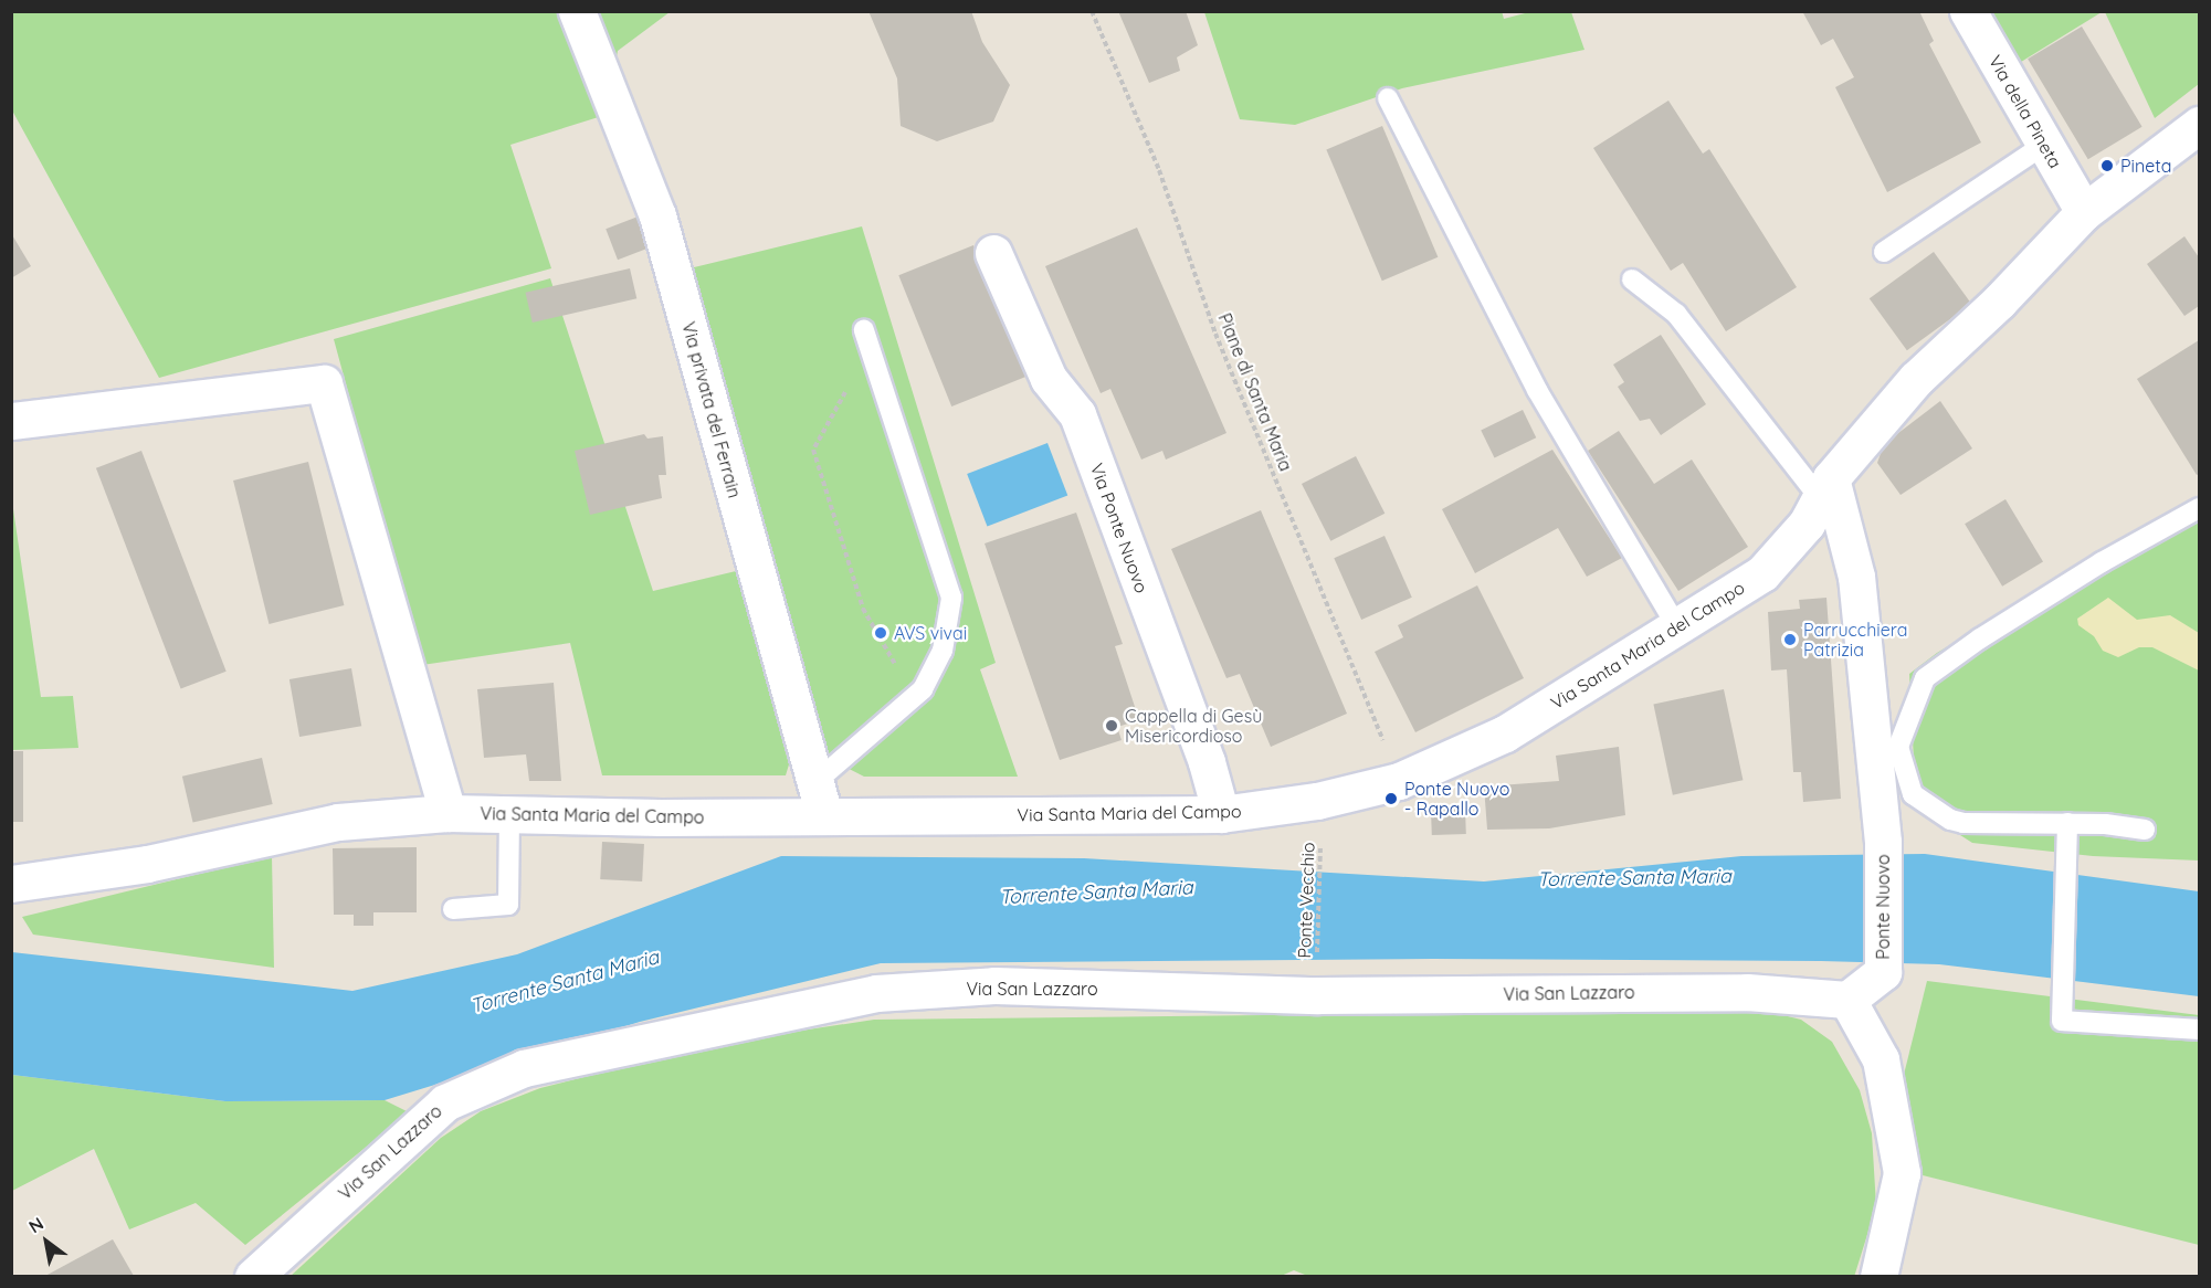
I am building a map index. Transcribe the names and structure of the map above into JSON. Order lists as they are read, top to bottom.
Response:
{
  "streets": {
    "street": [
      "Via della Pineta",
      "Via privata del Ferrain",
      "Via Ponte Nuovo",
      "Via Santa Maria del Campo",
      "Ponte Nuovo",
      "Via San Lazzaro"
    ],
    "path": ["Piane di Santa Maria", "Ponte Vecchio"]
  },
  "crossings": [
    ["Via della Pineta", "Via Santa Maria del Campo"],
    ["Piane di Santa Maria", "Via Santa Maria del Campo"],
    ["Via privata del Ferrain", "Via Santa Maria del Campo"],
    ["Via Ponte Nuovo", "Via Santa Maria del Campo"],
    ["Via Santa Maria del Campo", "Ponte Nuovo"],
    ["Ponte Nuovo", "Via San Lazzaro"]
  ],
  "water": ["Torrente Santa Maria"],
  "places": [
    "Pineta",
    "AVS vivai",
    "Parrucchiera Patrizia",
    "Cappella di Gesù Misericordioso",
    "Ponte Nuovo - Rapallo"
  ],
  "north": "top left"
}
